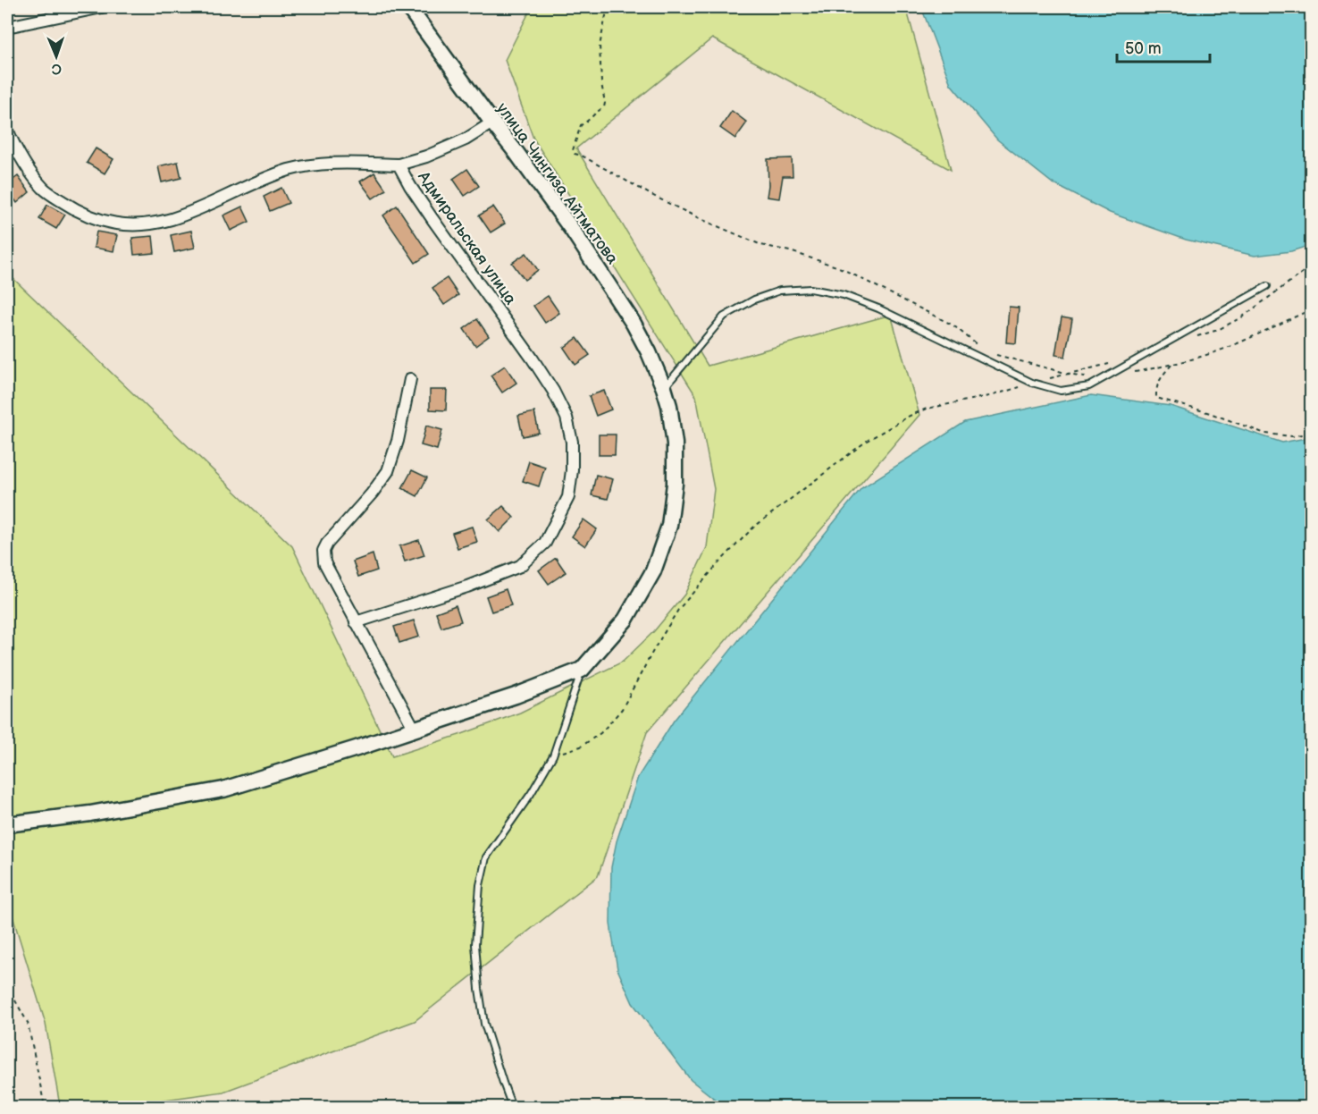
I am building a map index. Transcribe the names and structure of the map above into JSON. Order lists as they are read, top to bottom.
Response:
{
  "streets": {
    "street": ["улица Чингиза Айтматова", "Адмиральская улица"]
  },
  "scale_bar": "50 m",
  "north": "bottom"
}
